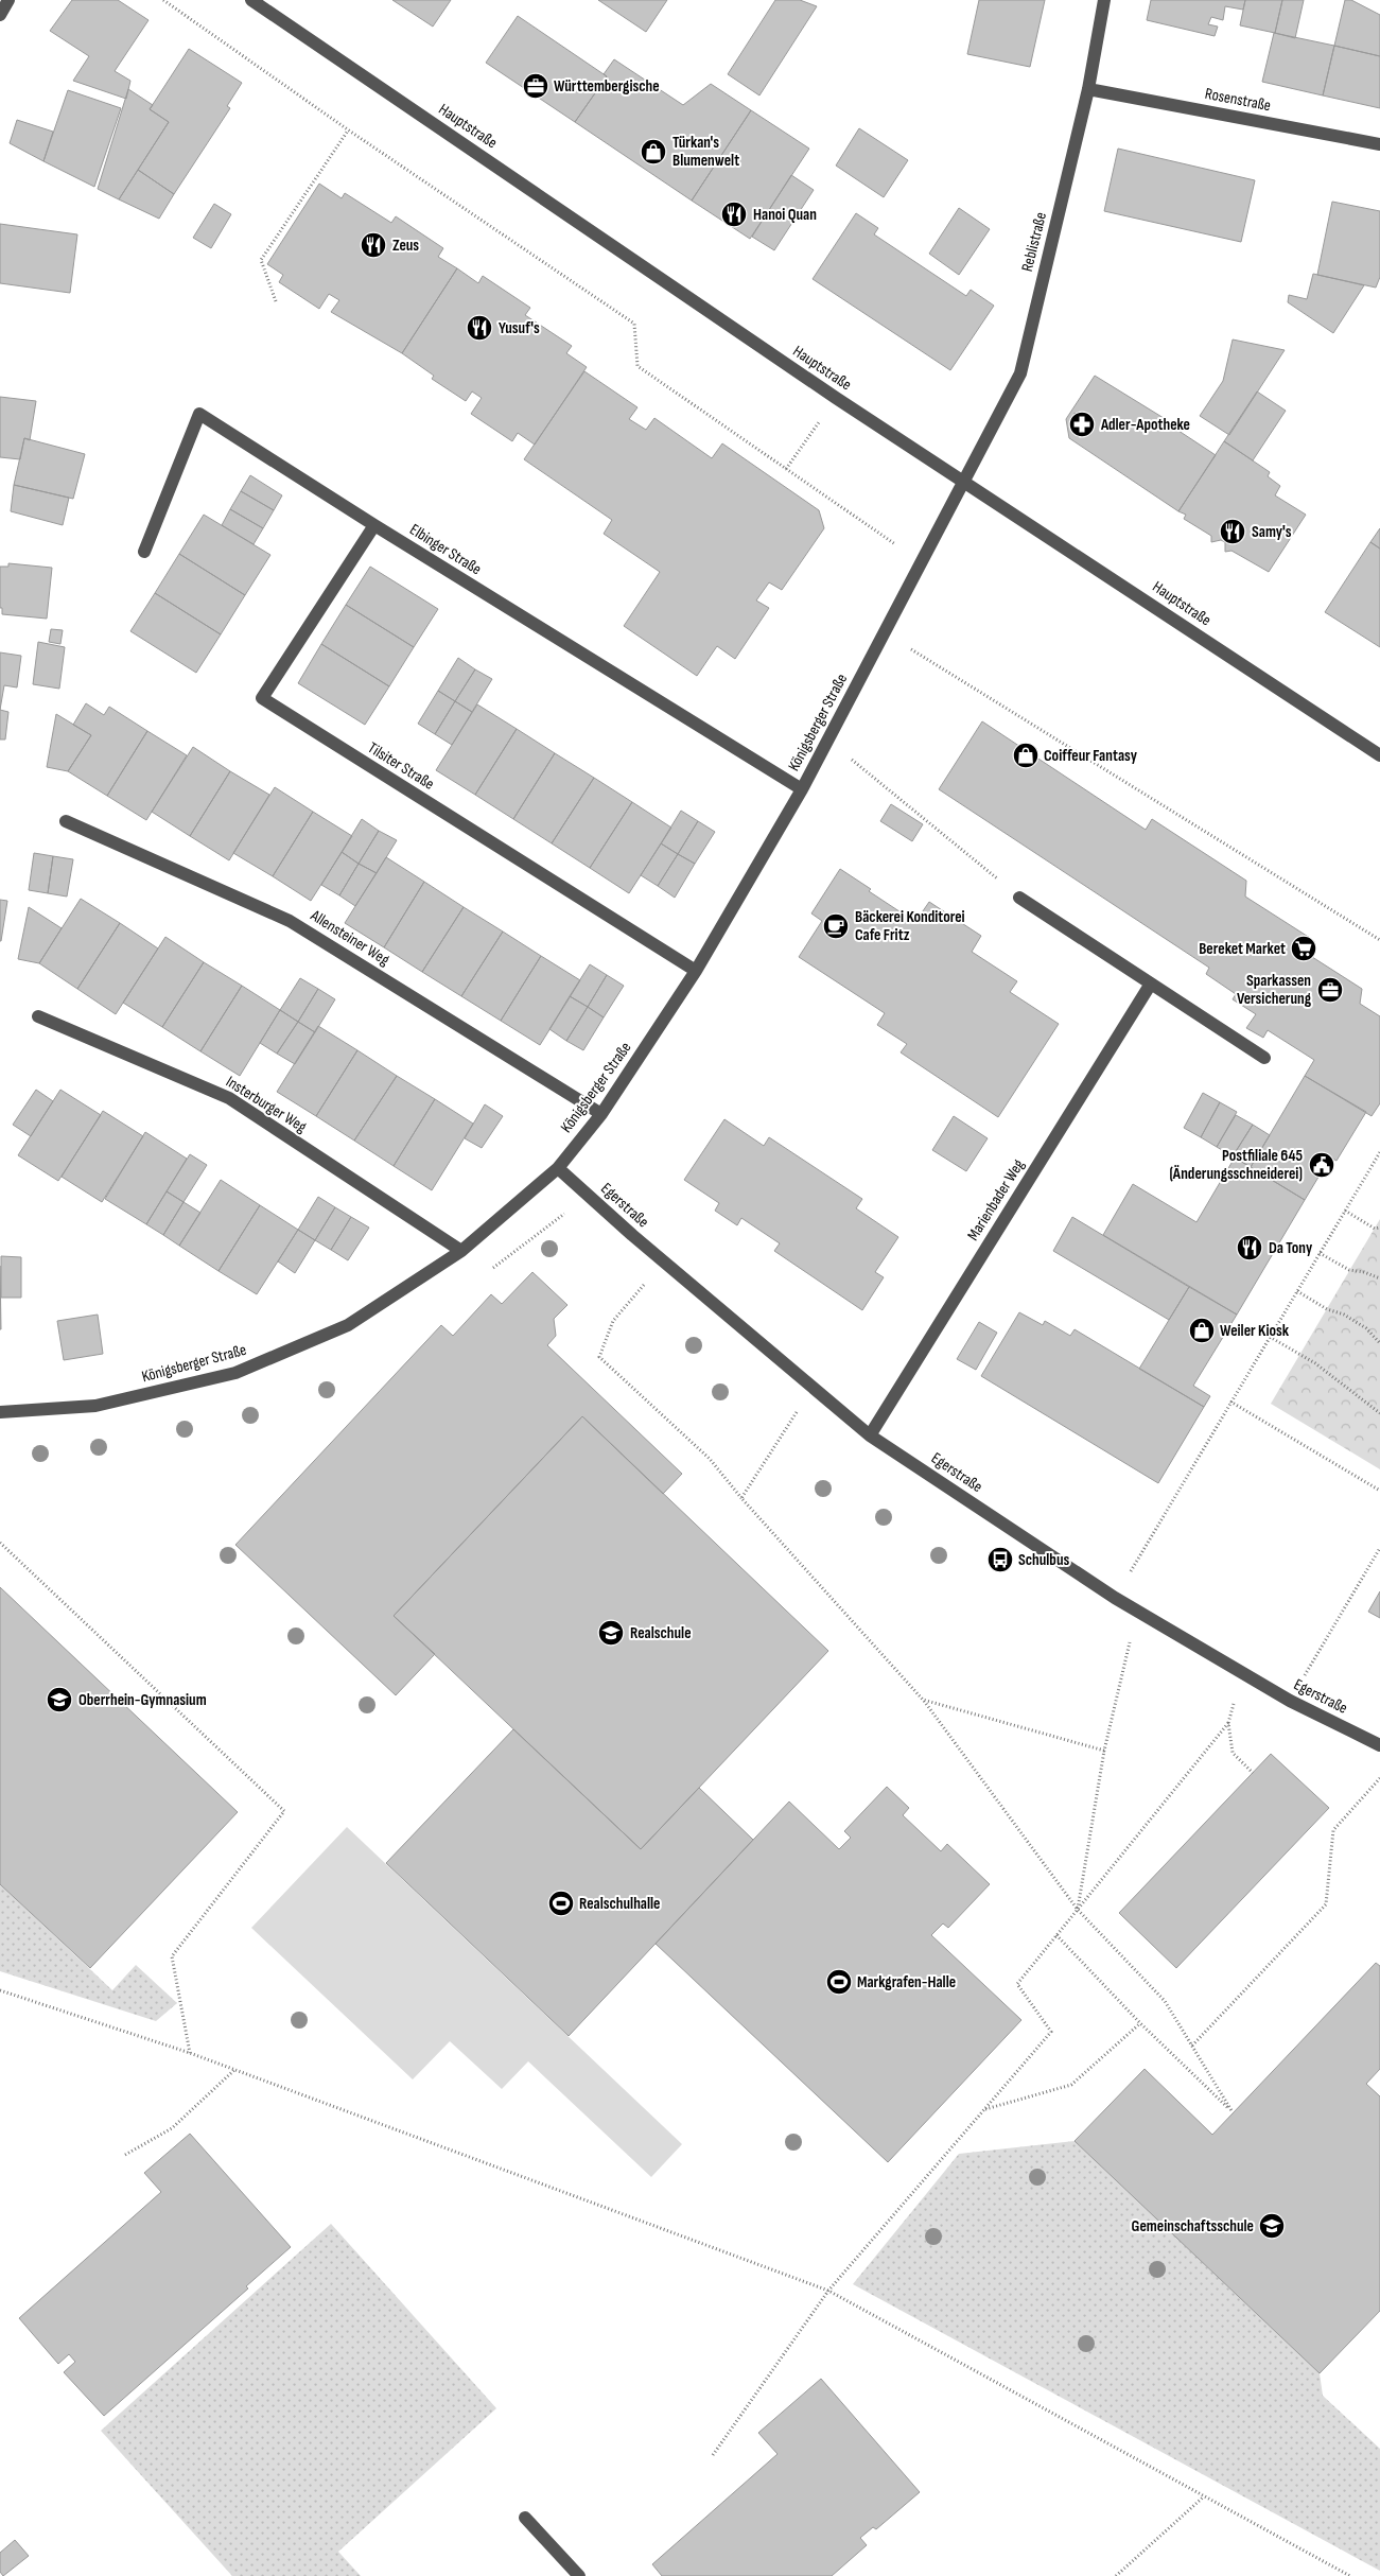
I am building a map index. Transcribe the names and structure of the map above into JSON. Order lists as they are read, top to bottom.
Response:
{
  "streets": {
    "street": [
      "Rosenstraße",
      "Hauptstraße",
      "Reblistraße",
      "Elbinger Straße",
      "Königsberger Straße",
      "Tilsiter Straße",
      "Allensteiner Weg",
      "Insterburger Weg",
      "Marienbader Weg",
      "Egerstraße"
    ]
  },
  "crossings": [
    ["Rosenstraße", "Reblistraße"],
    ["Hauptstraße", "Reblistraße"],
    ["Hauptstraße", "Königsberger Straße"],
    ["Reblistraße", "Königsberger Straße"],
    ["Elbinger Straße", "Königsberger Straße"],
    ["Elbinger Straße", "Tilsiter Straße"],
    ["Königsberger Straße", "Tilsiter Straße"],
    ["Königsberger Straße", "Allensteiner Weg"],
    ["Königsberger Straße", "Insterburger Weg"],
    ["Königsberger Straße", "Egerstraße"],
    ["Marienbader Weg", "Egerstraße"]
  ],
  "places": {
    "office": ["Württembergische", "Sparkassen Versicherung"],
    "shop": ["Türkan's Blumenwelt", "Coiffeur Fantasy", "Weiler Kiosk"],
    "restaurant": [
      "Hanoi Quan",
      "Zeus",
      "Yusuf's",
      "Samy's",
      "Da Tony"
    ],
    "pharmacy": ["Adler-Apotheke"],
    "cafe": ["Bäckerei Konditorei Cafe Fritz"],
    "supermarket": ["Bereket Market"],
    "public building": ["Postfiliale 645 (Änderungsschneiderei)"],
    "bus stop": ["Schulbus"],
    "school or university": ["Realschule", "Oberrhein-Gymnasium", "Gemeinschaftsschule"],
    "sports": ["Realschulhalle", "Markgrafen-Halle"]
  }
}
